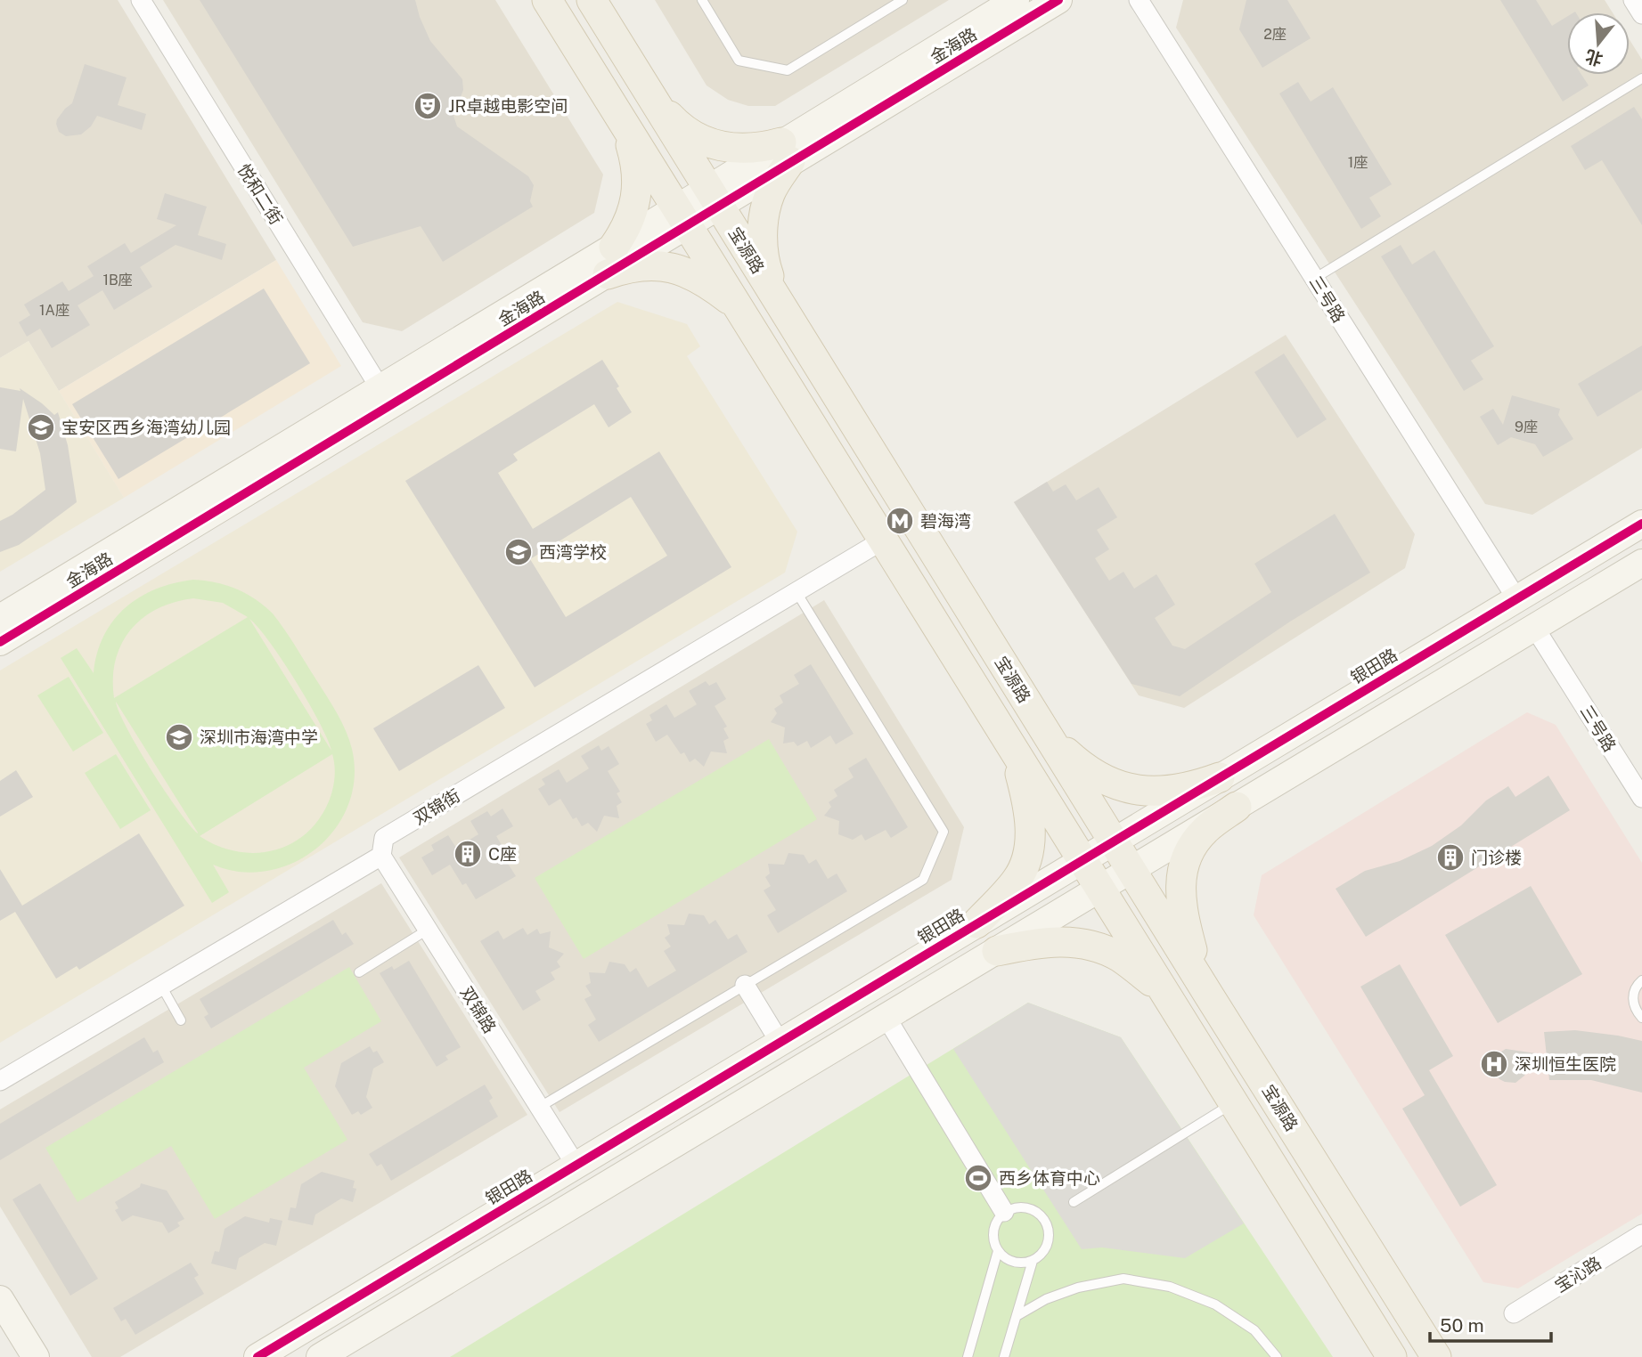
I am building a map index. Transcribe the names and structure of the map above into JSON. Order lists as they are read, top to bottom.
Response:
{
  "streets": {
    "main road": ["宝源路"],
    "street": [
      "金海路",
      "悦和二街",
      "三号路",
      "银田路",
      "双锦街",
      "双锦路",
      "宝沁路"
    ]
  },
  "crossings": [
    ["金海路", "悦和二街"],
    ["金海路", "宝源路"],
    ["宝源路", "银田路"],
    ["三号路", "银田路"],
    ["银田路", "双锦路"],
    ["双锦街", "双锦路"]
  ],
  "places": {
    "theatre": ["JR卓越电影空间"],
    "school or university": ["宝安区西乡海湾幼儿园", "西湾学校", "深圳市海湾中学"],
    "metro station": ["碧海湾"],
    "building": ["C座", "门诊楼"],
    "hospital": ["深圳恒生医院"],
    "sports": ["西乡体育中心"]
  },
  "house_numbers": [
    "2座",
    "1座",
    "1B座",
    "1A座",
    "9座"
  ],
  "scale_bar": "50 m",
  "north": "bottom"
}
